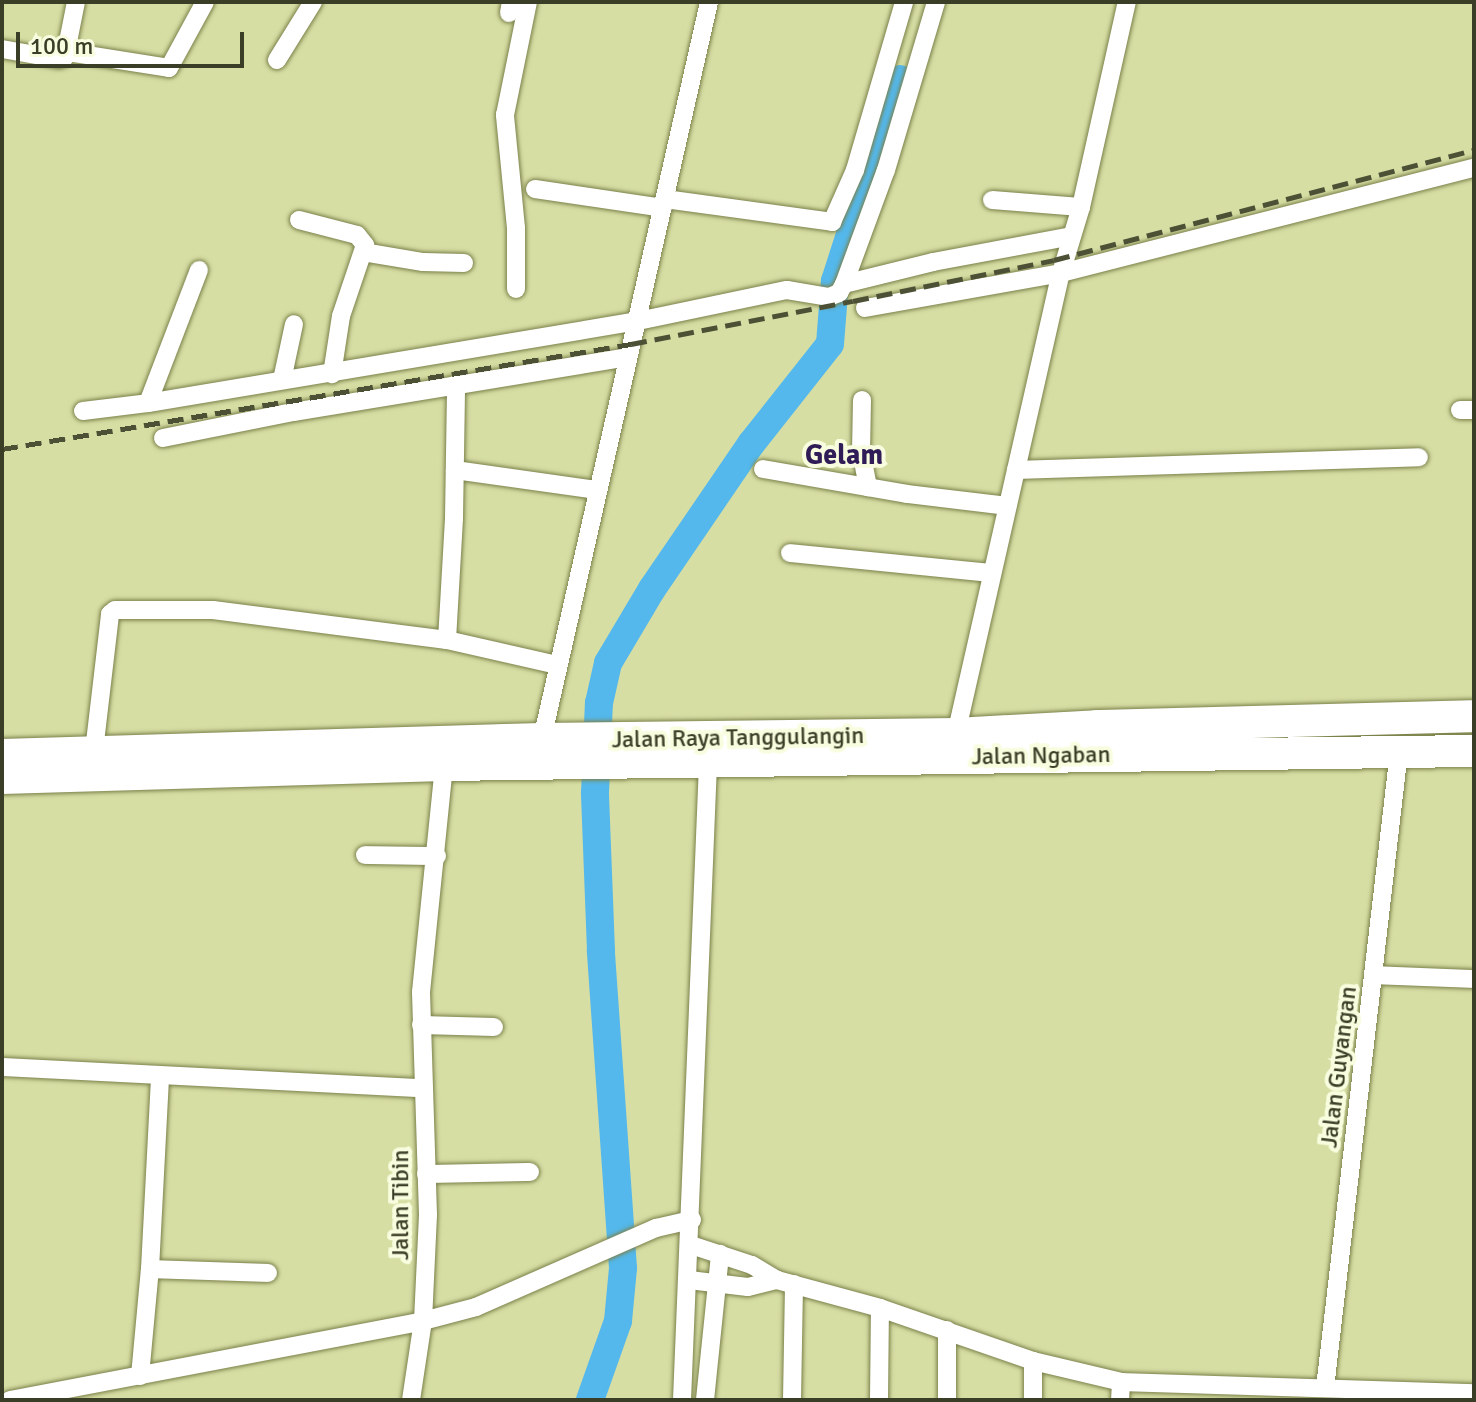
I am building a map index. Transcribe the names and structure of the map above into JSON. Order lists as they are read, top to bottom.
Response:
{
  "streets": {
    "highway": ["Jalan Raya Tanggulangin", "Jalan Ngaban"],
    "street": ["Jalan Guyangan", "Jalan Tibin"]
  },
  "crossings": [
    ["Jalan Raya Tanggulangin", "Jalan Ngaban"],
    ["Jalan Raya Tanggulangin", "Jalan Tibin"],
    ["Jalan Ngaban", "Jalan Guyangan"]
  ],
  "districts": ["Gelam"],
  "scale_bar": "100 m"
}
